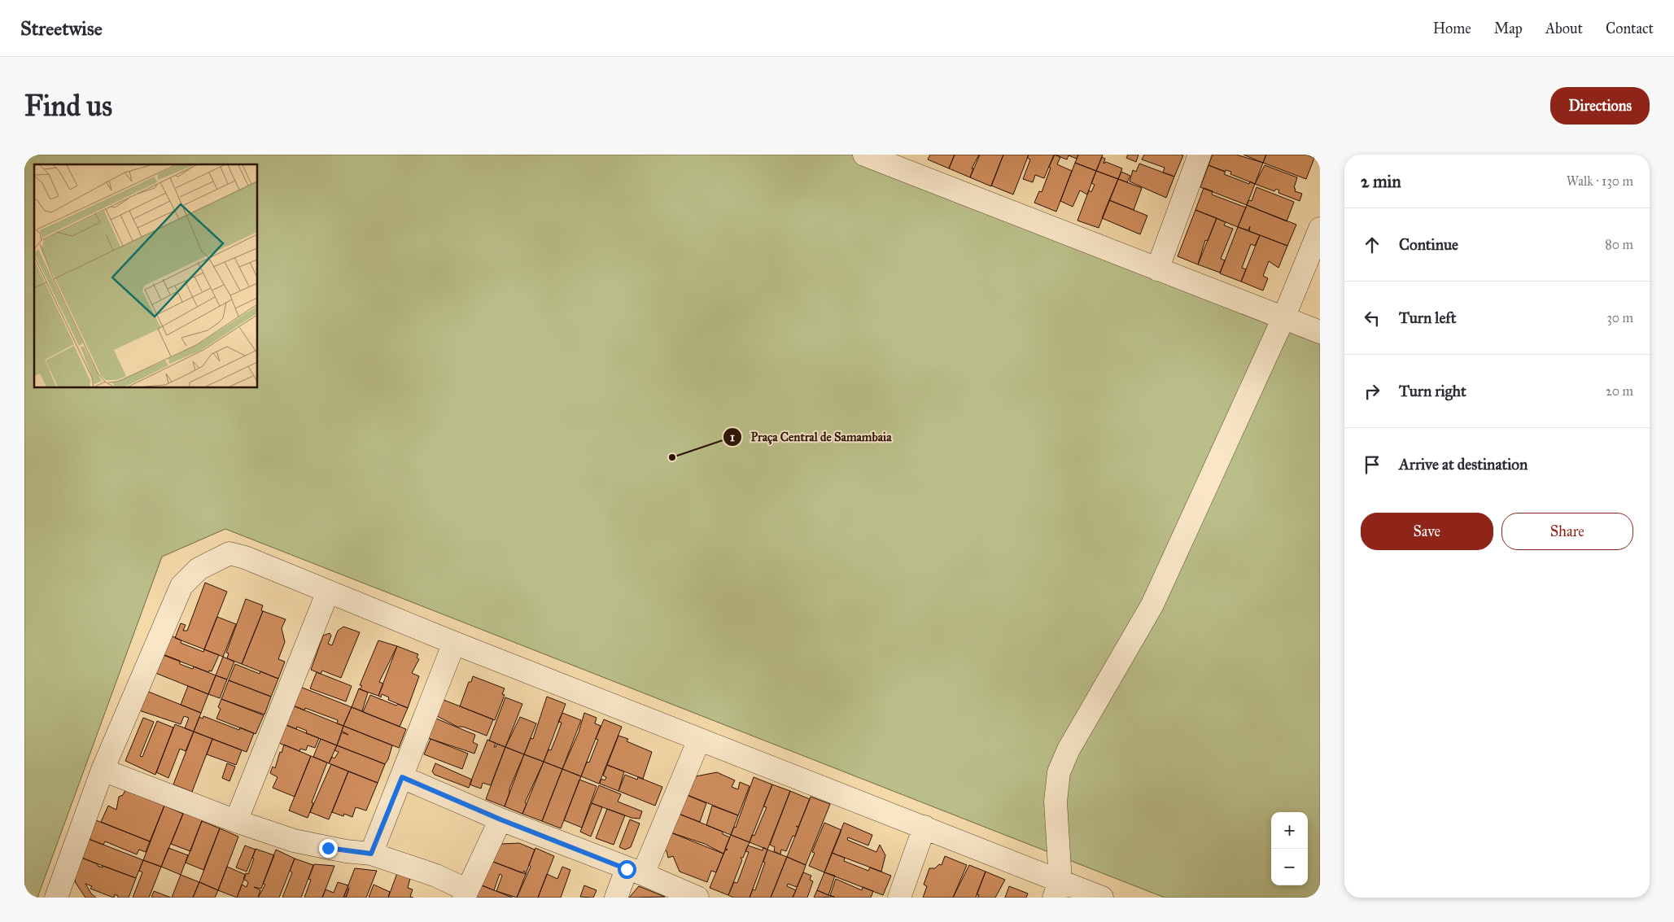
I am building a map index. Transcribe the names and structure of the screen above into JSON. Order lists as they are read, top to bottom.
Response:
{
  "places": ["Praça Central de Samambaia"],
  "page": {
    "header": "Streetwise",
    "nav": [
      "Home",
      "Map",
      "About",
      "Contact"
    ],
    "buttons": [
      "Directions",
      ["Save", "Share"]
    ],
    "title": "Find us",
    "heading": ["2 min", "Walk · 130 m"],
    "list": [
      ["Continue", "80 m"],
      ["Turn left", "30 m"],
      ["Turn right", "20 m"],
      "Arrive at destination"
    ],
    "map_buttons": ["+", "−"]
  }
}
